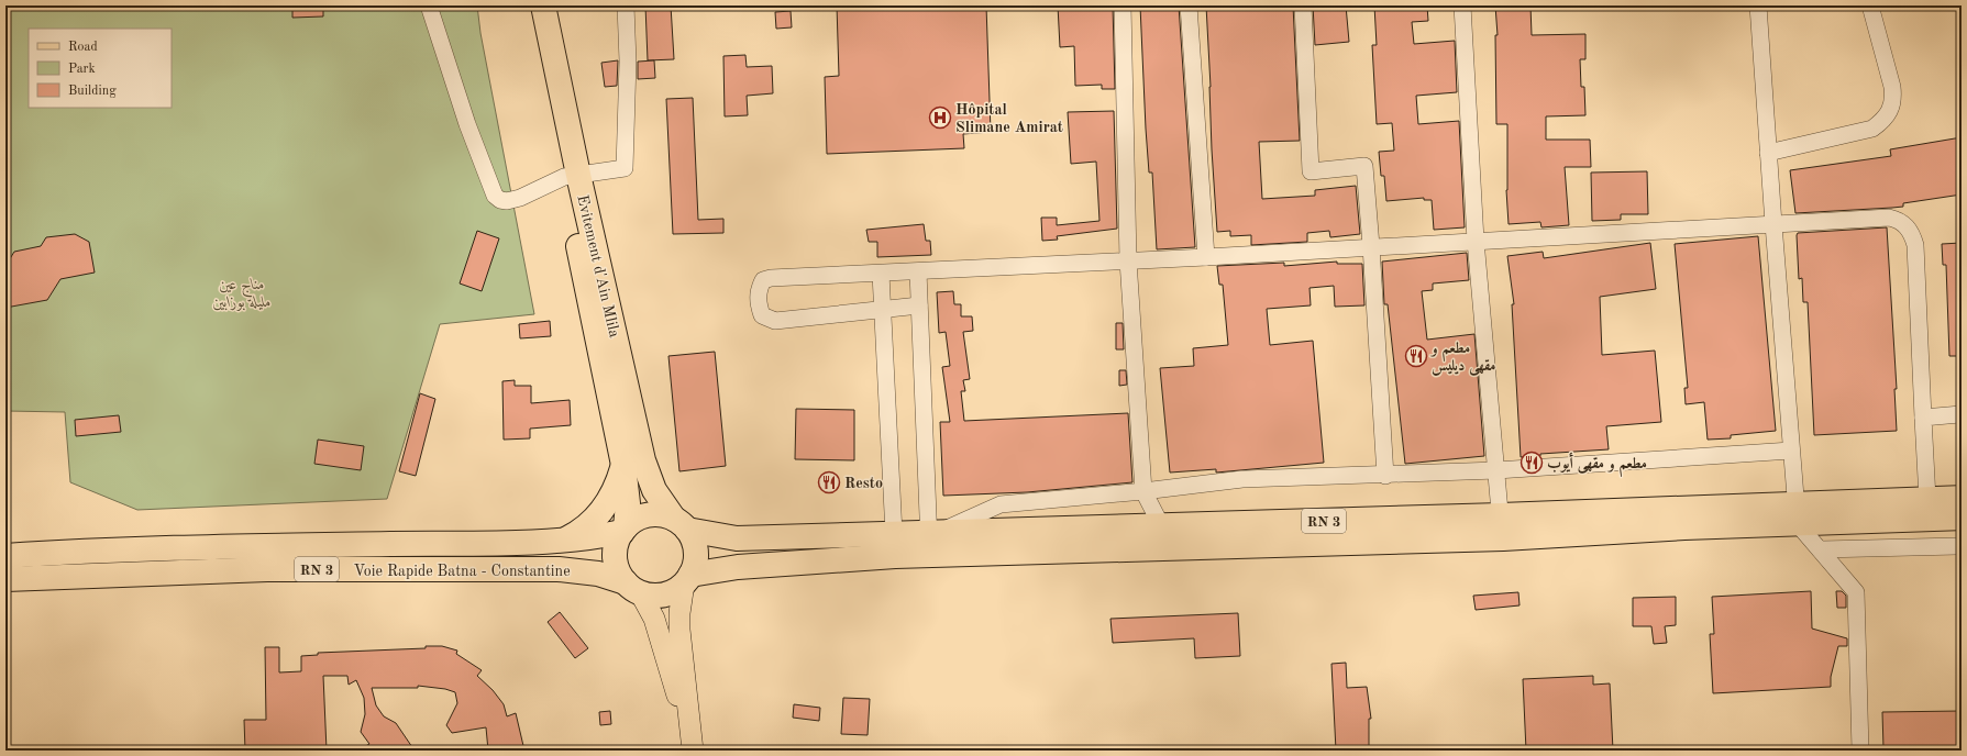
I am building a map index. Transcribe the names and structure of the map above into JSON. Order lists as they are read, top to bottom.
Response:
{
  "streets": {
    "highway": ["Evitement d'Ain Mlila", "RN 3", "Voie Rapide Batna - Constantine"]
  },
  "crossings": [
    ["Evitement d'Ain Mlila", "RN 3"],
    ["Evitement d'Ain Mlila", "Voie Rapide Batna - Constantine"],
    ["RN 3", "Voie Rapide Batna - Constantine"]
  ],
  "parks": ["مناج عين مليلة بوزابين"],
  "places": {
    "hospital": ["Hôpital Slimane Amirat"],
    "restaurant": ["مطعم و مقهى ديليس", "مطعم و مقهى أيوب", "Resto"]
  },
  "legend": ["Road", "Park", "Building"]
}
